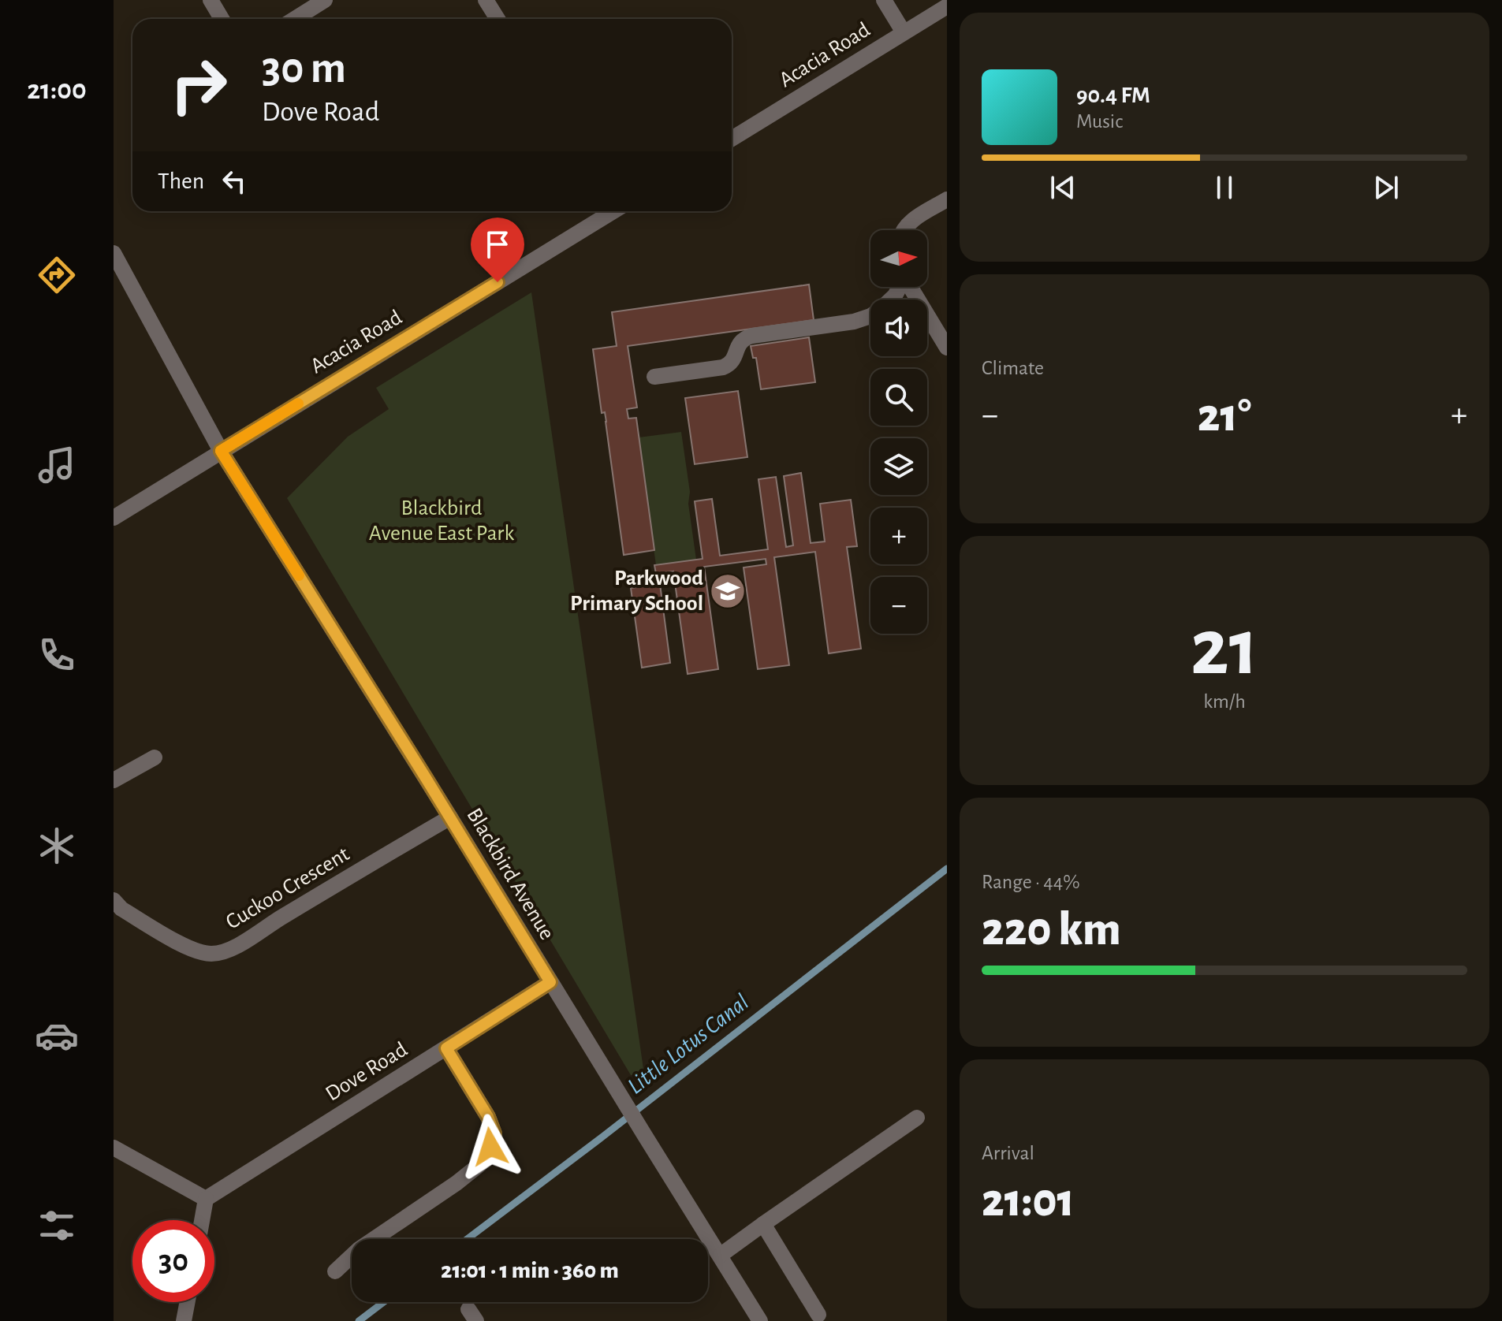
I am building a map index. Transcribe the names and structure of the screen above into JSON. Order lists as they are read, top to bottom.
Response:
{
  "streets": {
    "street": [
      "Acacia Road",
      "Blackbird Avenue",
      "Cuckoo Crescent",
      "Dove Road"
    ]
  },
  "crossings": [
    ["Acacia Road", "Blackbird Avenue"],
    ["Blackbird Avenue", "Cuckoo Crescent"],
    ["Blackbird Avenue", "Dove Road"]
  ],
  "water": ["Little Lotus Canal"],
  "parks": ["Blackbird Avenue East Park"],
  "places": {
    "school or university": ["Parkwood Primary School"]
  },
  "north": "right",
  "page": {
    "tabs": "21:00",
    "turn": ["30 m", "Dove Road"],
    "song": ["90.4 FM", "Music"],
    "then": "Then",
    "map_buttons": ["+", "−"],
    "tile": [
      "Climate",
      ["21", "km/h"],
      ["Range · 44%", "220 km"],
      ["Arrival", "21:01"]
    ],
    "heat": ["−", "21°", "+"],
    "limit": "30",
    "trip": "21:01 · 1 min · 360 m"
  }
}
